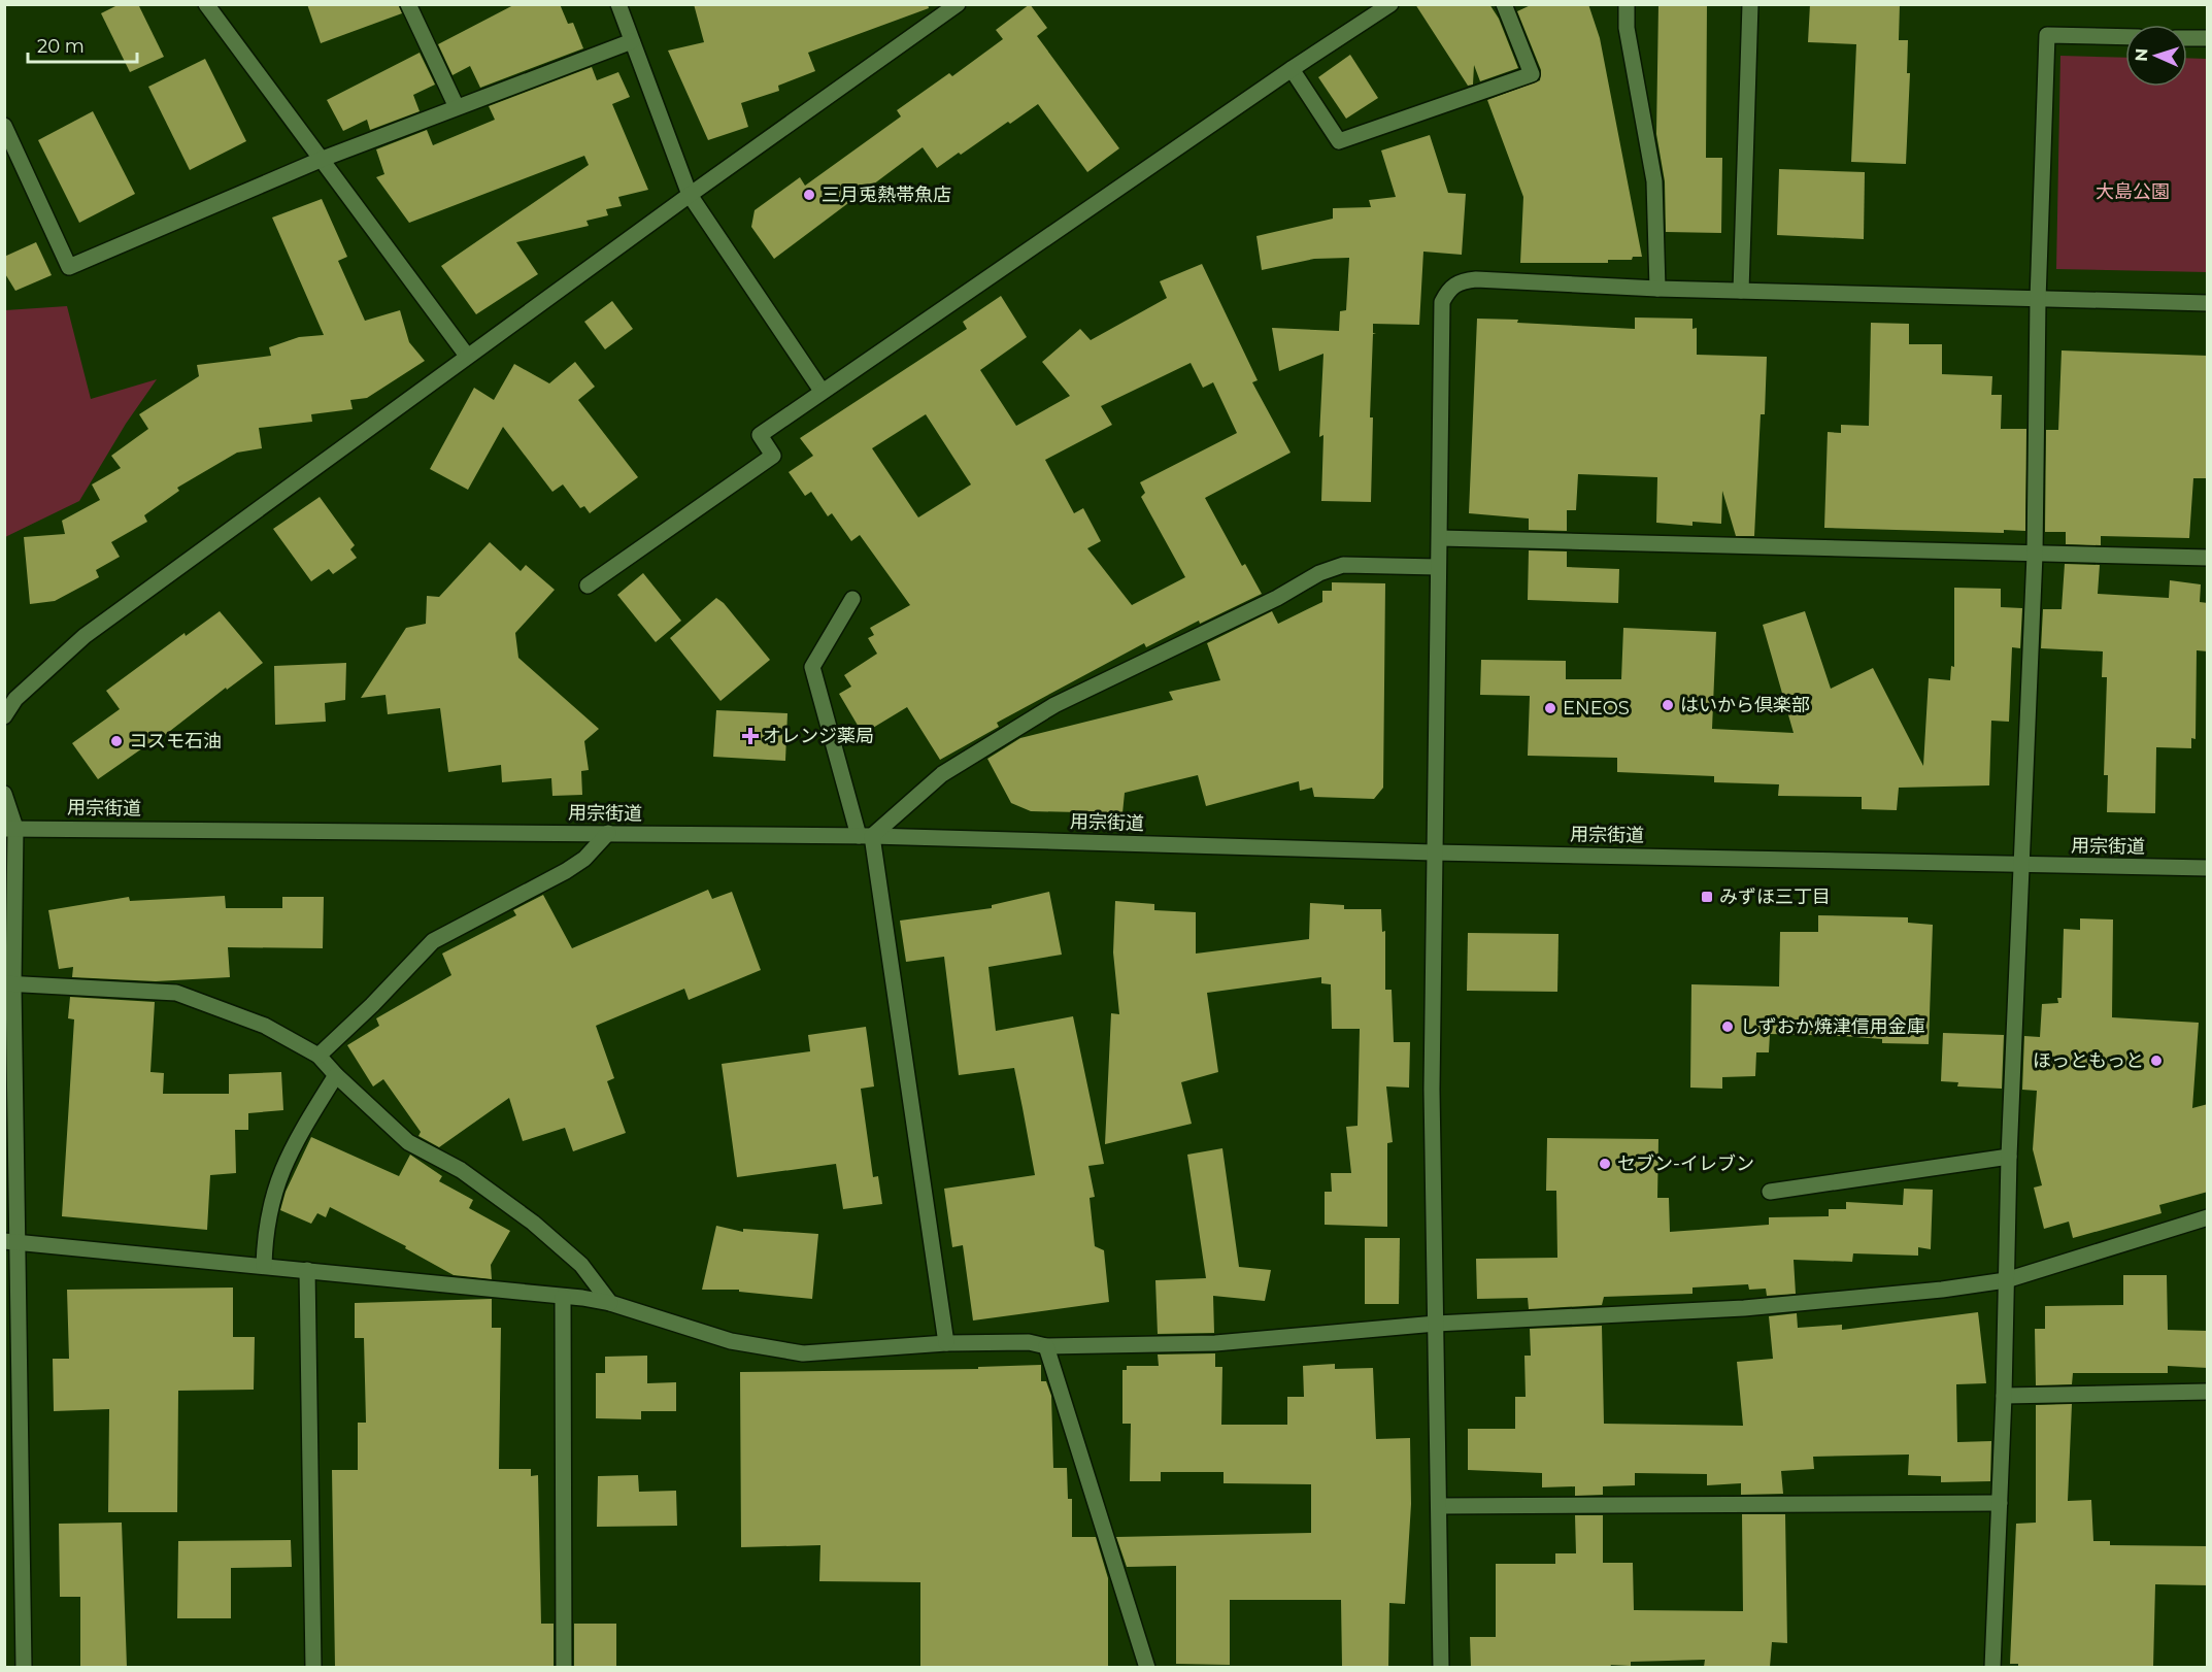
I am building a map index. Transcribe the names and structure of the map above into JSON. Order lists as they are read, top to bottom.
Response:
{
  "streets": {
    "street": ["用宗街道"]
  },
  "parks": ["大島公園"],
  "places": {
    "other": [
      "三月兎熱帯魚店",
      "はいから倶楽部",
      "ENEOS",
      "コスモ石油",
      "しずおか焼津信用金庫",
      "ほっともっと",
      "セブン-イレブン"
    ],
    "health": ["オレンジ薬局"],
    "transit": ["みずほ三丁目"]
  },
  "scale_bar": "20 m",
  "north": "left"
}
